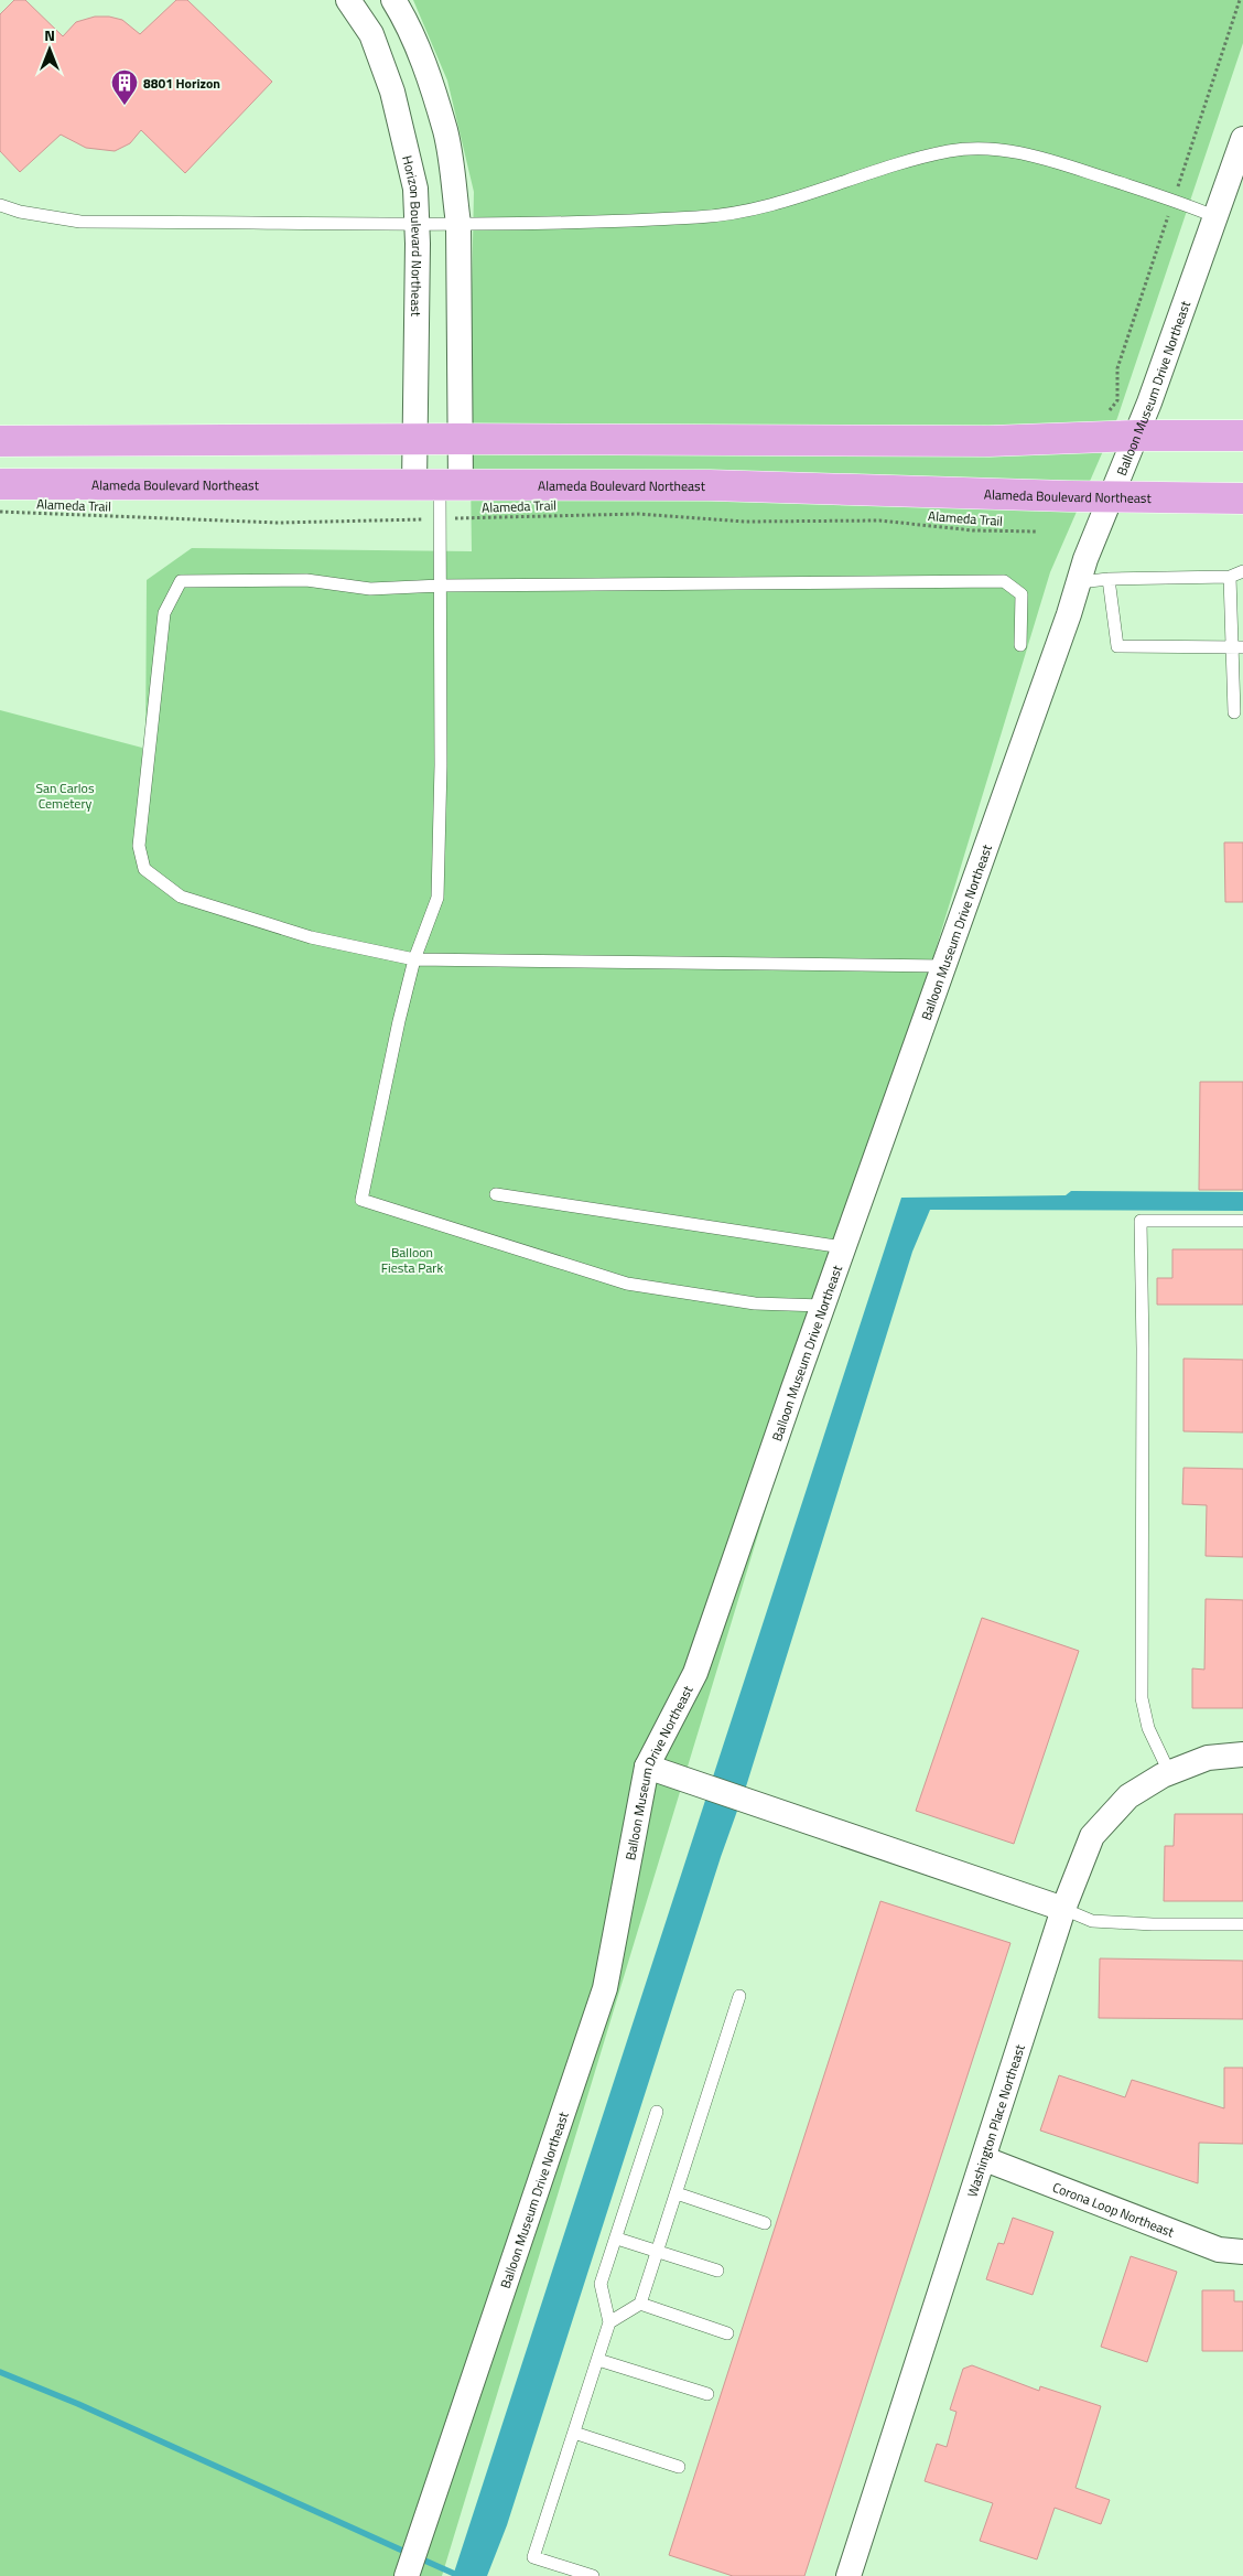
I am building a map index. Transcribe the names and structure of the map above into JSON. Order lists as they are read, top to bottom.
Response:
{
  "streets": {
    "main road": ["Alameda Boulevard Northeast"],
    "street": [
      "Horizon Boulevard Northeast",
      "Balloon Museum Drive Northeast",
      "Washington Place Northeast",
      "Corona Loop Northeast"
    ],
    "path": ["Alameda Trail"]
  },
  "crossings": [
    ["Horizon Boulevard Northeast", "Alameda Boulevard Northeast"],
    ["Balloon Museum Drive Northeast", "Alameda Boulevard Northeast"],
    ["Washington Place Northeast", "Corona Loop Northeast"]
  ],
  "parks": ["San Carlos Cemetery", "Balloon Fiesta Park"],
  "places": {
    "building": ["8801 Horizon"]
  },
  "north": "top"
}
